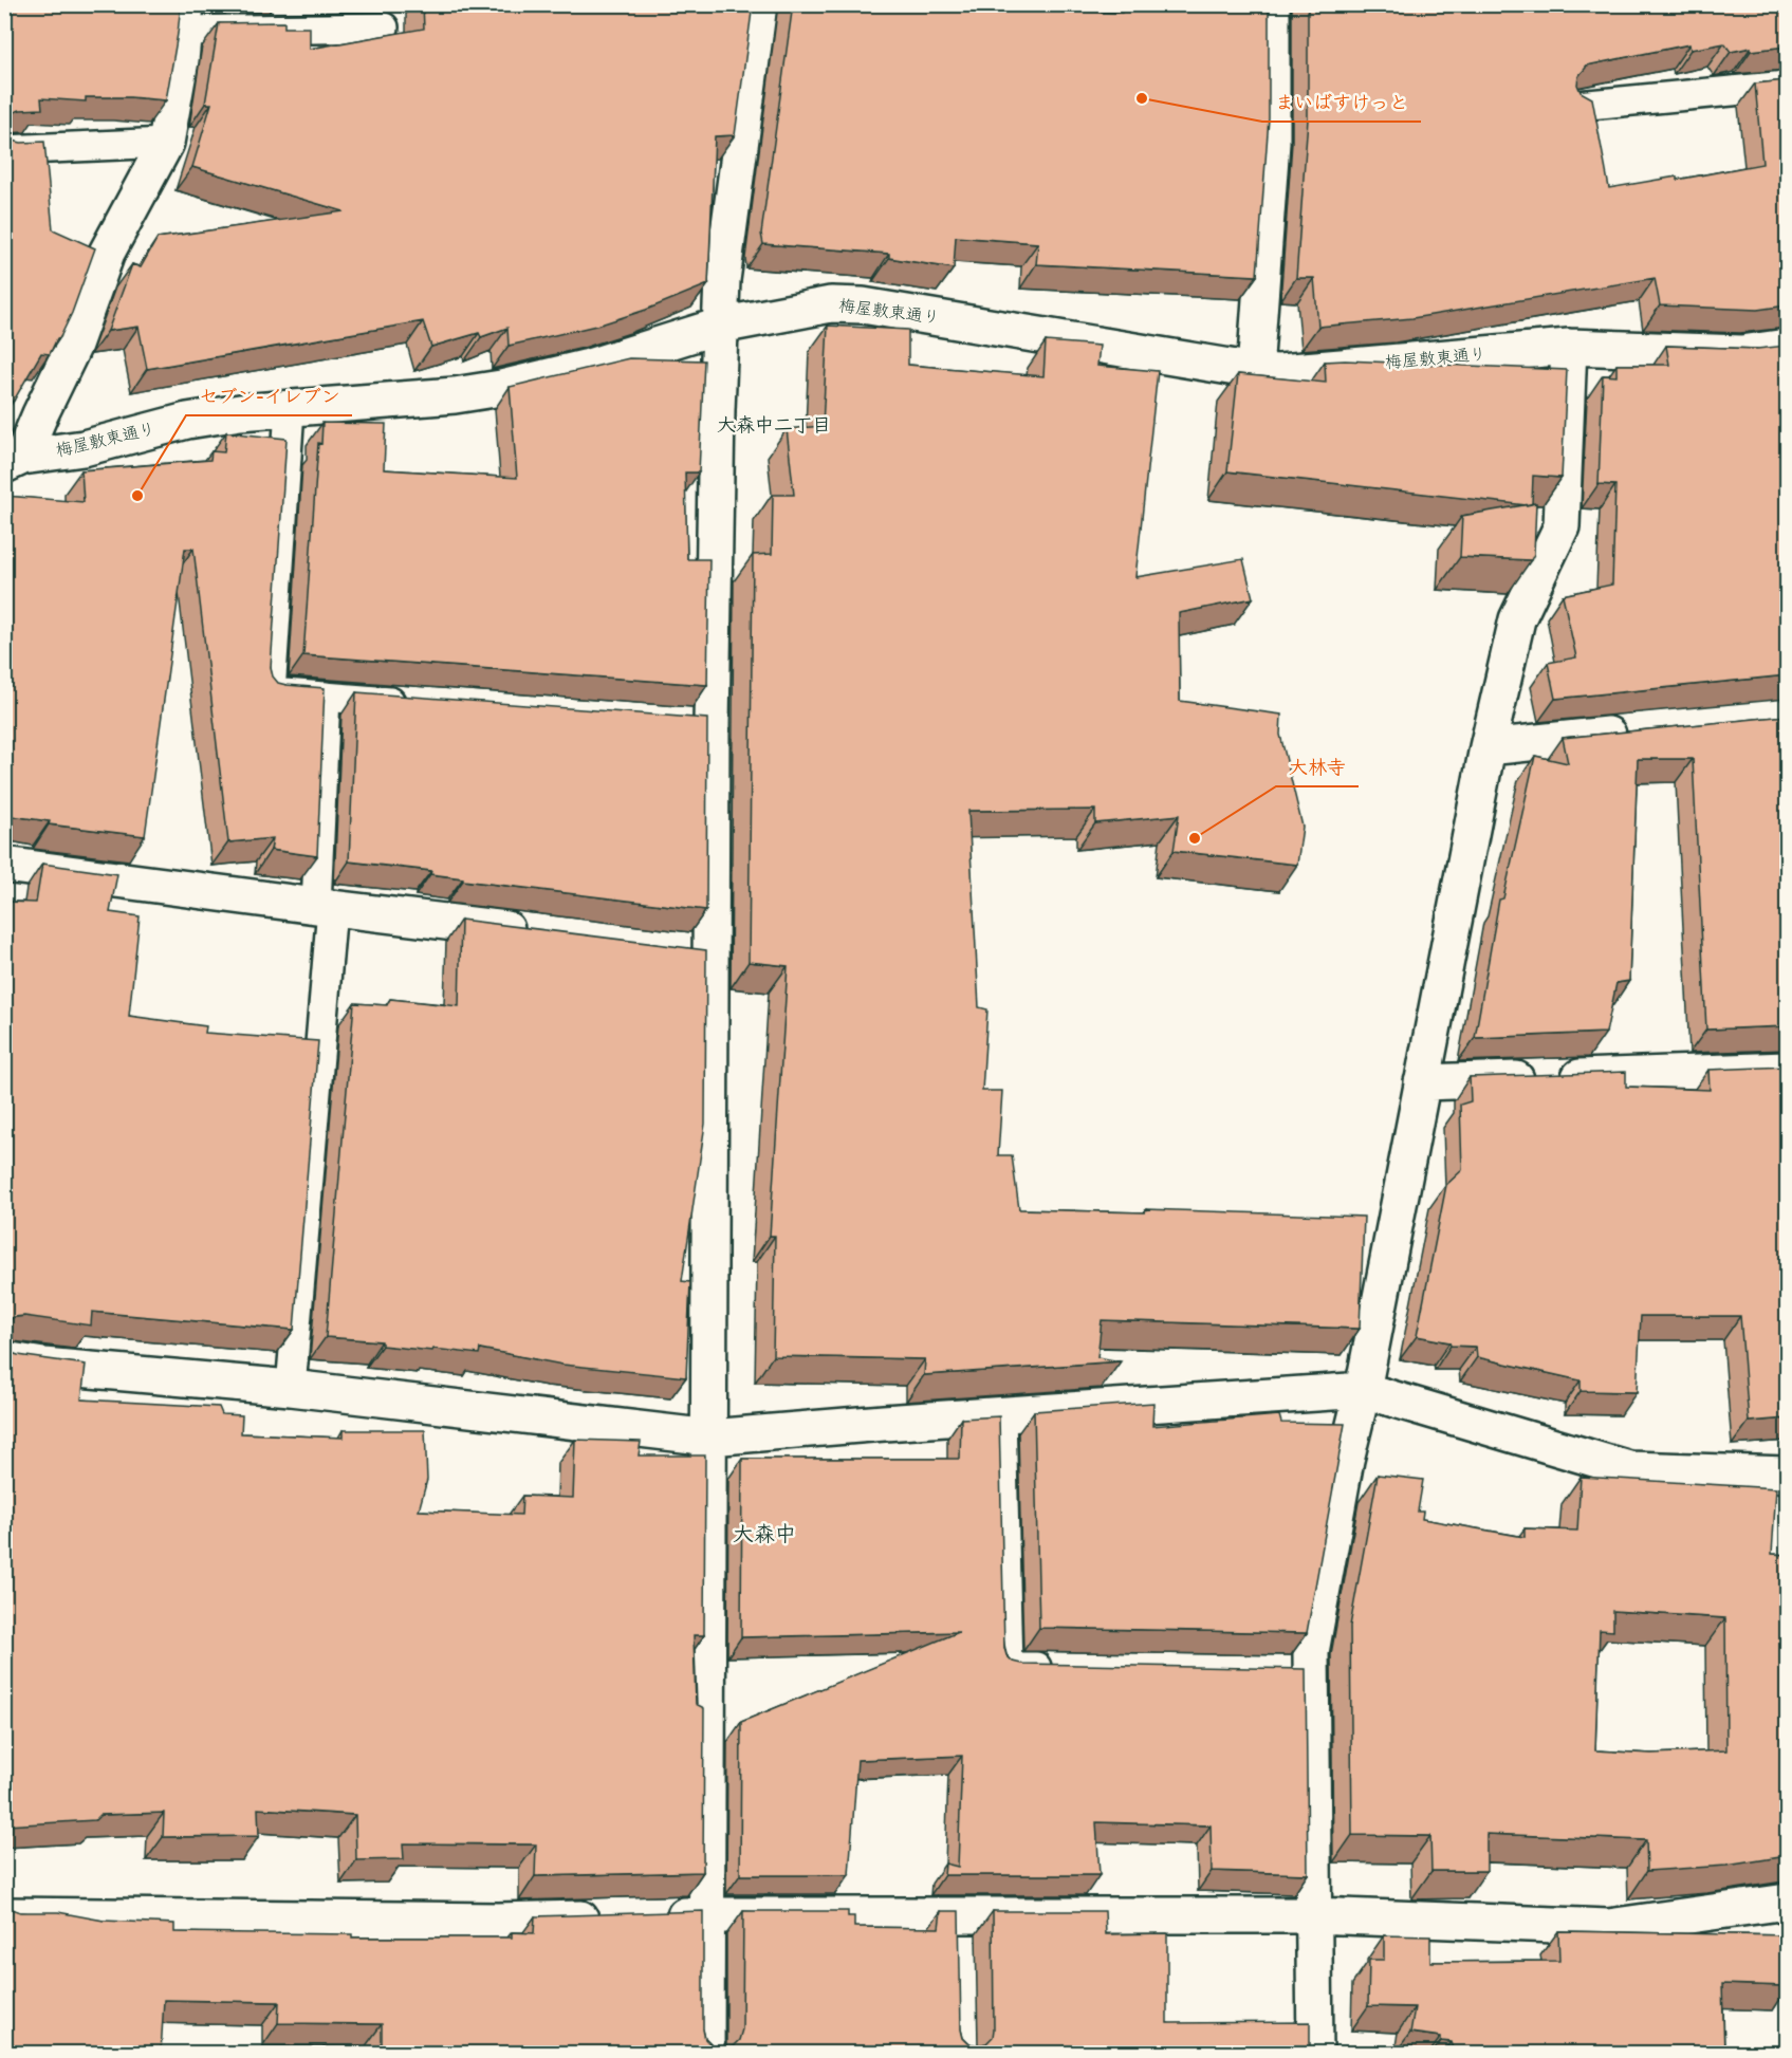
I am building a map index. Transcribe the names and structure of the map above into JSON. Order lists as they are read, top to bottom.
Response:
{
  "streets": {
    "street": ["梅屋敷東通り"]
  },
  "districts": ["大森中二丁目", "大森中"],
  "places": ["まいばすけっと", "セブン-イレブン", "大林寺"]
}
